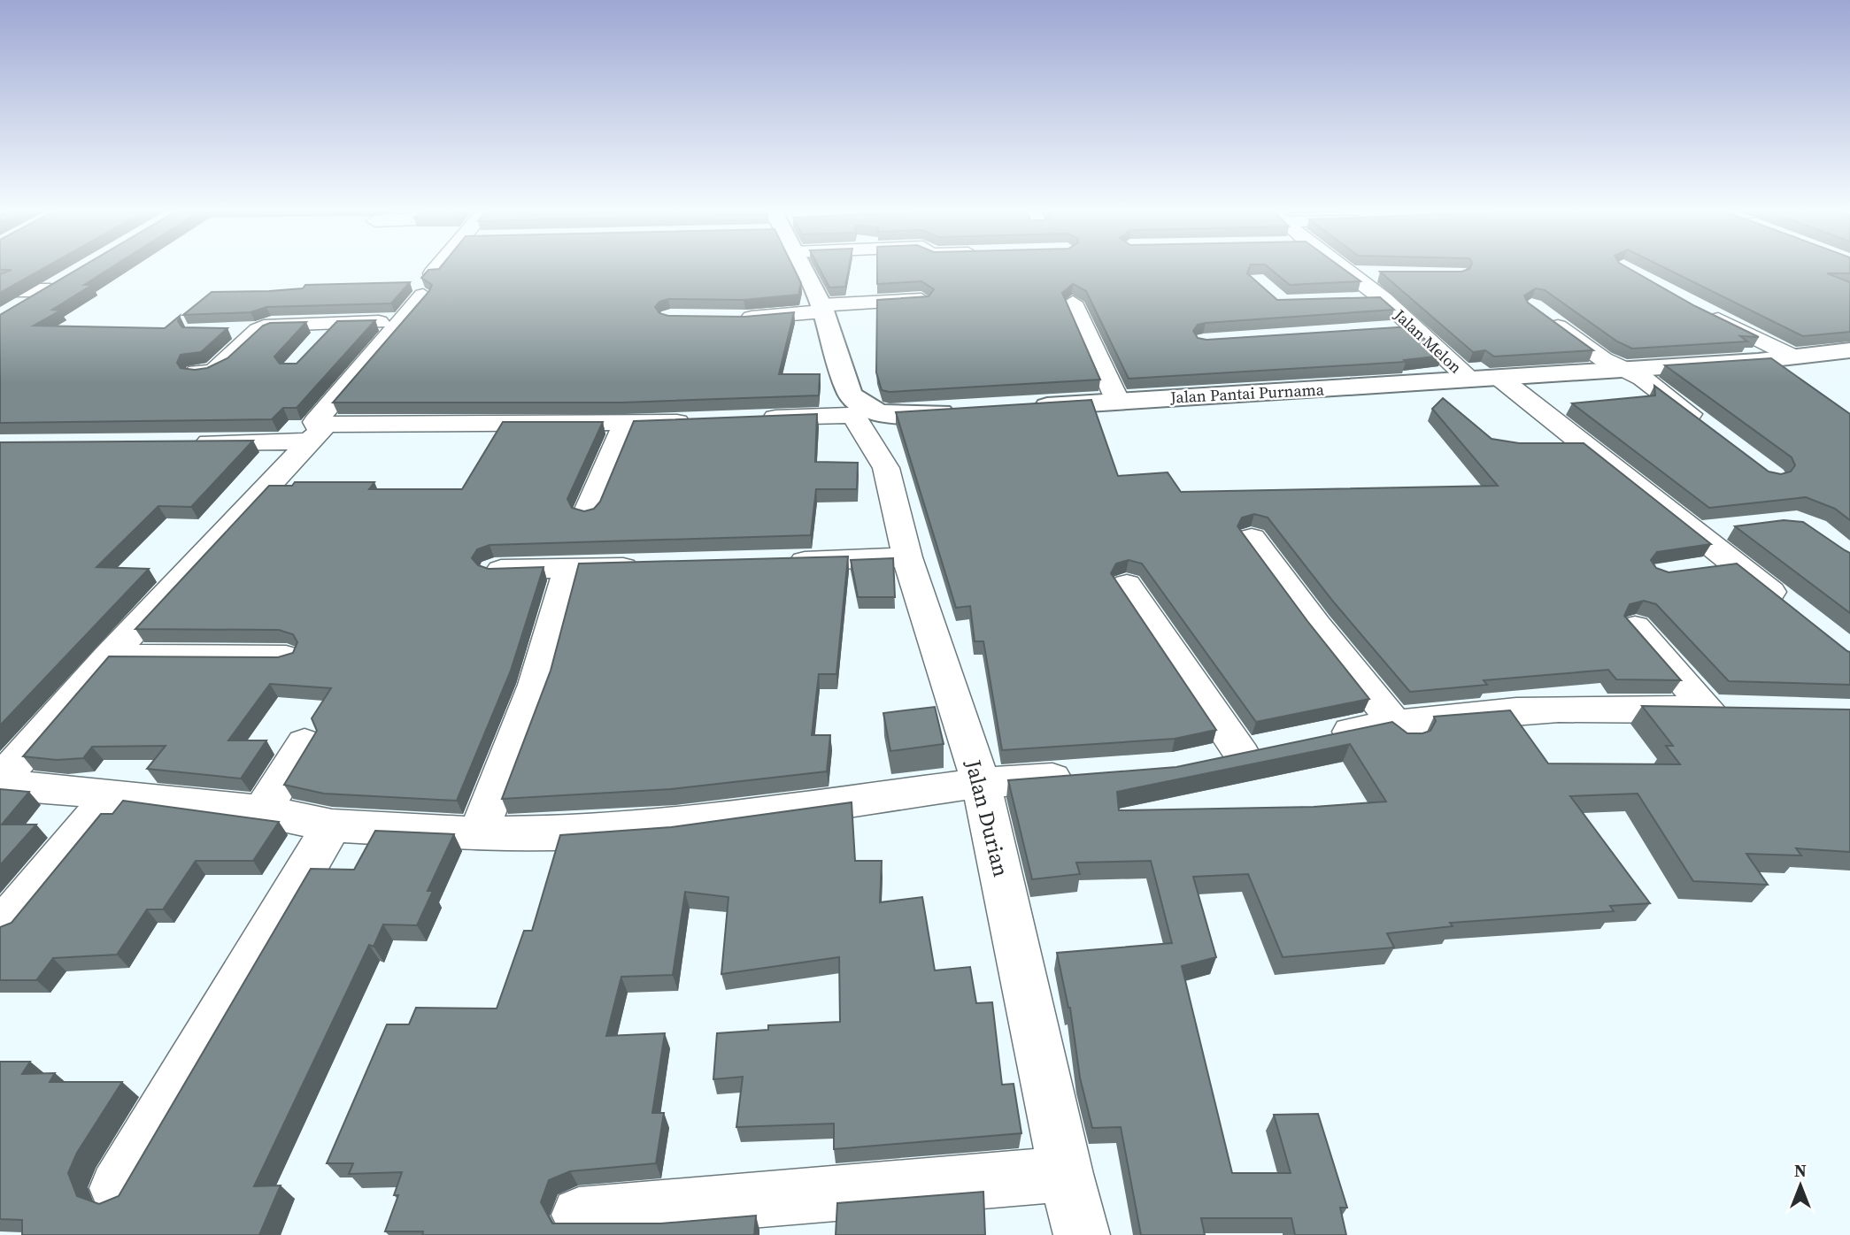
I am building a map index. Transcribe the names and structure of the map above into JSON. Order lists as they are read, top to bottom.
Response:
{
  "streets": {
    "street": ["Jalan Melon", "Jalan Pantai Purnama", "Jalan Durian"]
  },
  "crossings": [
    ["Jalan Melon", "Jalan Pantai Purnama"]
  ],
  "north": "top"
}
